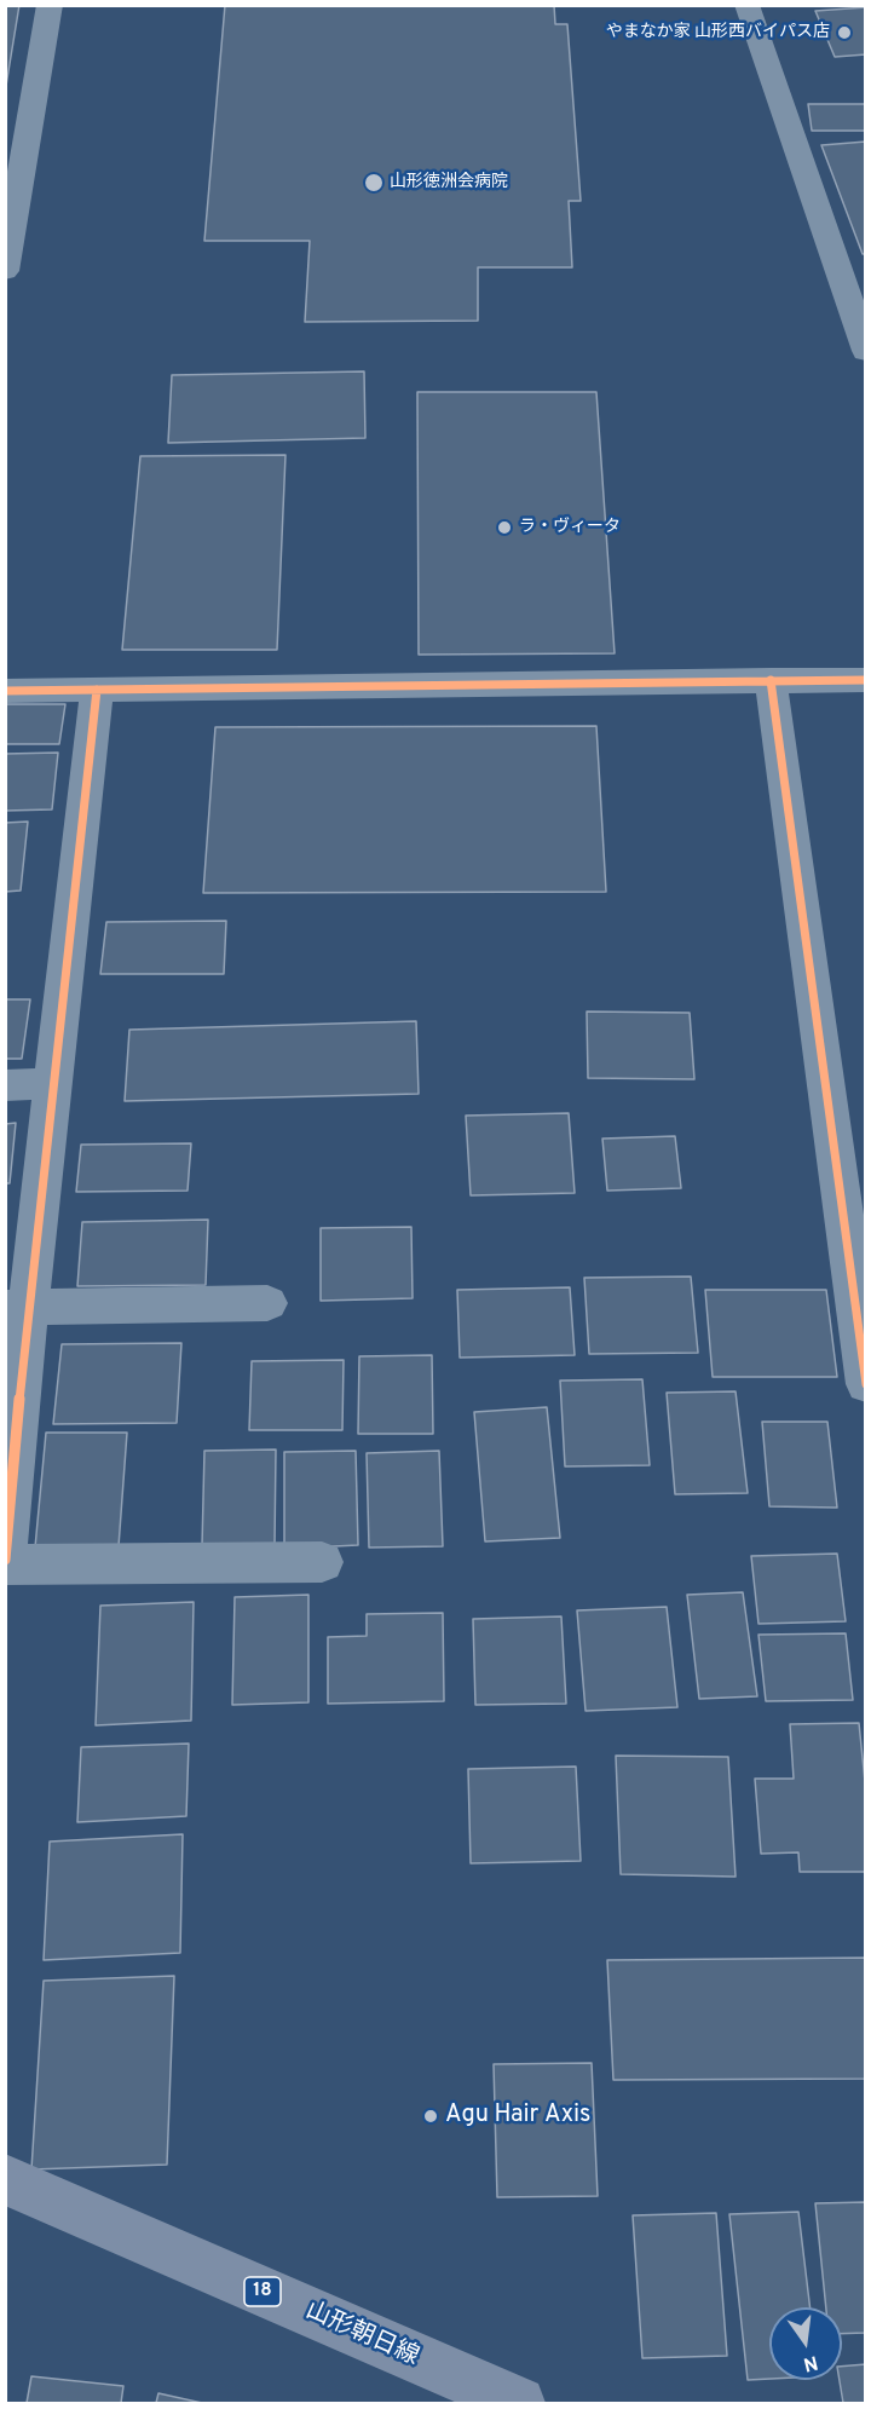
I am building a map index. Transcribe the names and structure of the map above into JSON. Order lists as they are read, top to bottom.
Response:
{
  "streets": {
    "main road": ["18", "山形朝日線"]
  },
  "places": [
    "やまなか家 山形西バイパス店",
    "山形徳洲会病院",
    "ラ・ヴィータ",
    "Agu Hair Axis"
  ],
  "north": "bottom"
}
